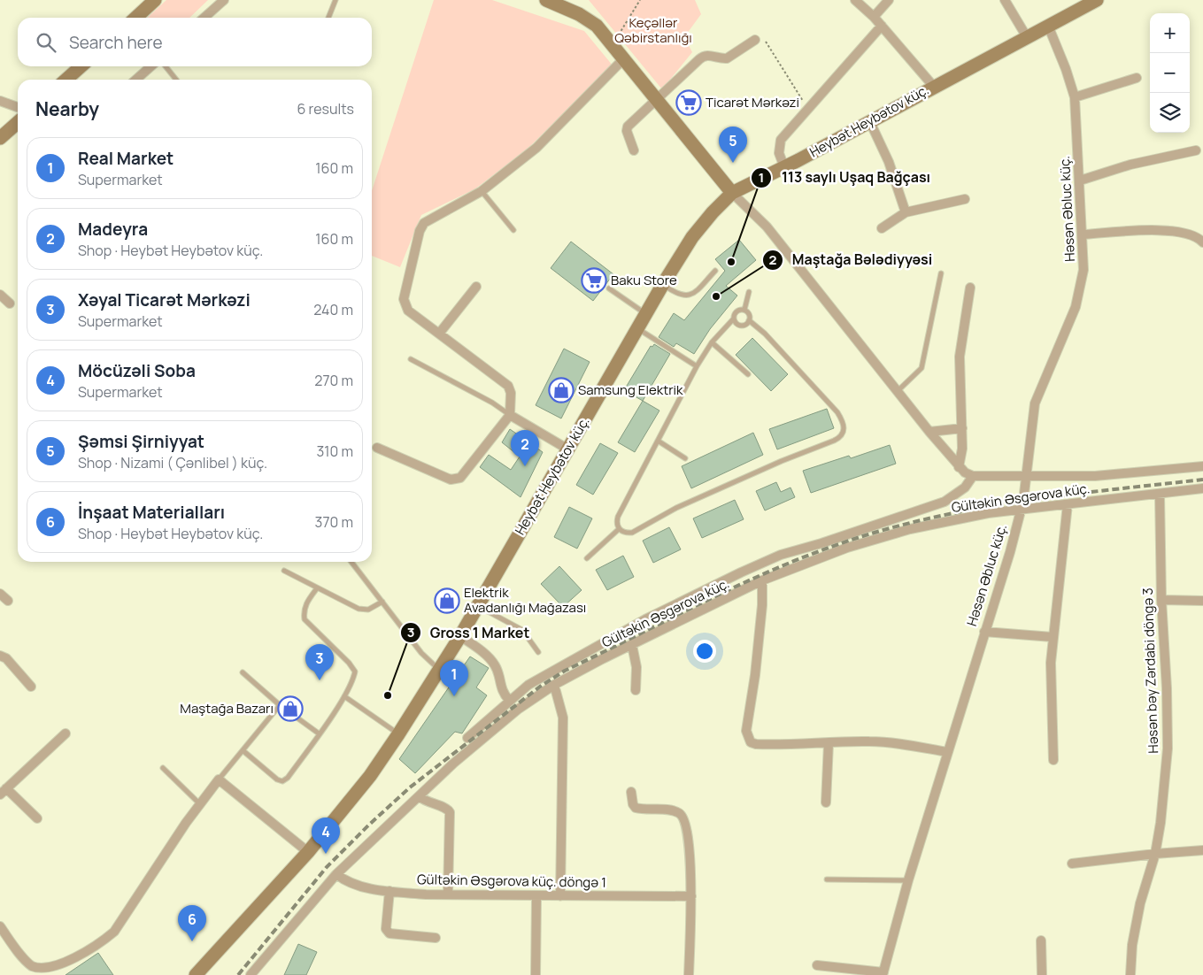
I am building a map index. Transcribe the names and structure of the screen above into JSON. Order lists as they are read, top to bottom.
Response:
{
  "streets": {
    "main road": ["Heybət Heybətov küç."],
    "street": [
      "Həsən Əbluc küç.",
      "Gültəkin Əsgərova küç.",
      "Həsən bəy Zərdabi döngə 3",
      "Gültəkin Əsgərova küç. döngə 1"
    ]
  },
  "crossings": [
    ["Heybət Heybətov küç.", "Həsən Əbluc küç."],
    ["Həsən Əbluc küç.", "Gültəkin Əsgərova küç."],
    ["Gültəkin Əsgərova küç.", "Həsən bəy Zərdabi döngə 3"],
    ["Gültəkin Əsgərova küç.", "Gültəkin Əsgərova küç. döngə 1"]
  ],
  "parks": ["Keçəllər Qəbirstanlığı"],
  "places": {
    "supermarket": ["Ticarət Mərkəzi", "Baku Store"],
    "other": ["113 saylı Uşaq Bağçası", "Maştağa Bələdiyyəsi", "Gross 1 Market"],
    "shop": ["Samsung Elektrik", "Elektrik Avadanlığı Mağazası", "Maştağa Bazarı"]
  },
  "page": {
    "map_buttons": ["+", "−"],
    "search": "Search here",
    "heading": ["Nearby", "6 results"],
    "pins": [
      "5",
      "2",
      "3",
      "1",
      "4",
      "6"
    ],
    "list": [
      {
        "mark": "1",
        "name": "Real Market",
        "note": "Supermarket",
        "value": "160 m"
      },
      {
        "mark": "2",
        "name": "Madeyra",
        "note": "Shop · Heybət Heybətov küç.",
        "value": "160 m"
      },
      {
        "mark": "3",
        "name": "Xəyal Ticarət Mərkəzi",
        "note": "Supermarket",
        "value": "240 m"
      },
      {
        "mark": "4",
        "name": "Möcüzəli Soba",
        "note": "Supermarket",
        "value": "270 m"
      },
      {
        "mark": "5",
        "name": "Şəmsi Şirniyyat",
        "note": "Shop · Nizami ( Çənlibel ) küç.",
        "value": "310 m"
      },
      {
        "mark": "6",
        "name": "İnşaat Materialları",
        "note": "Shop · Heybət Heybətov küç.",
        "value": "370 m"
      }
    ]
  }
}
